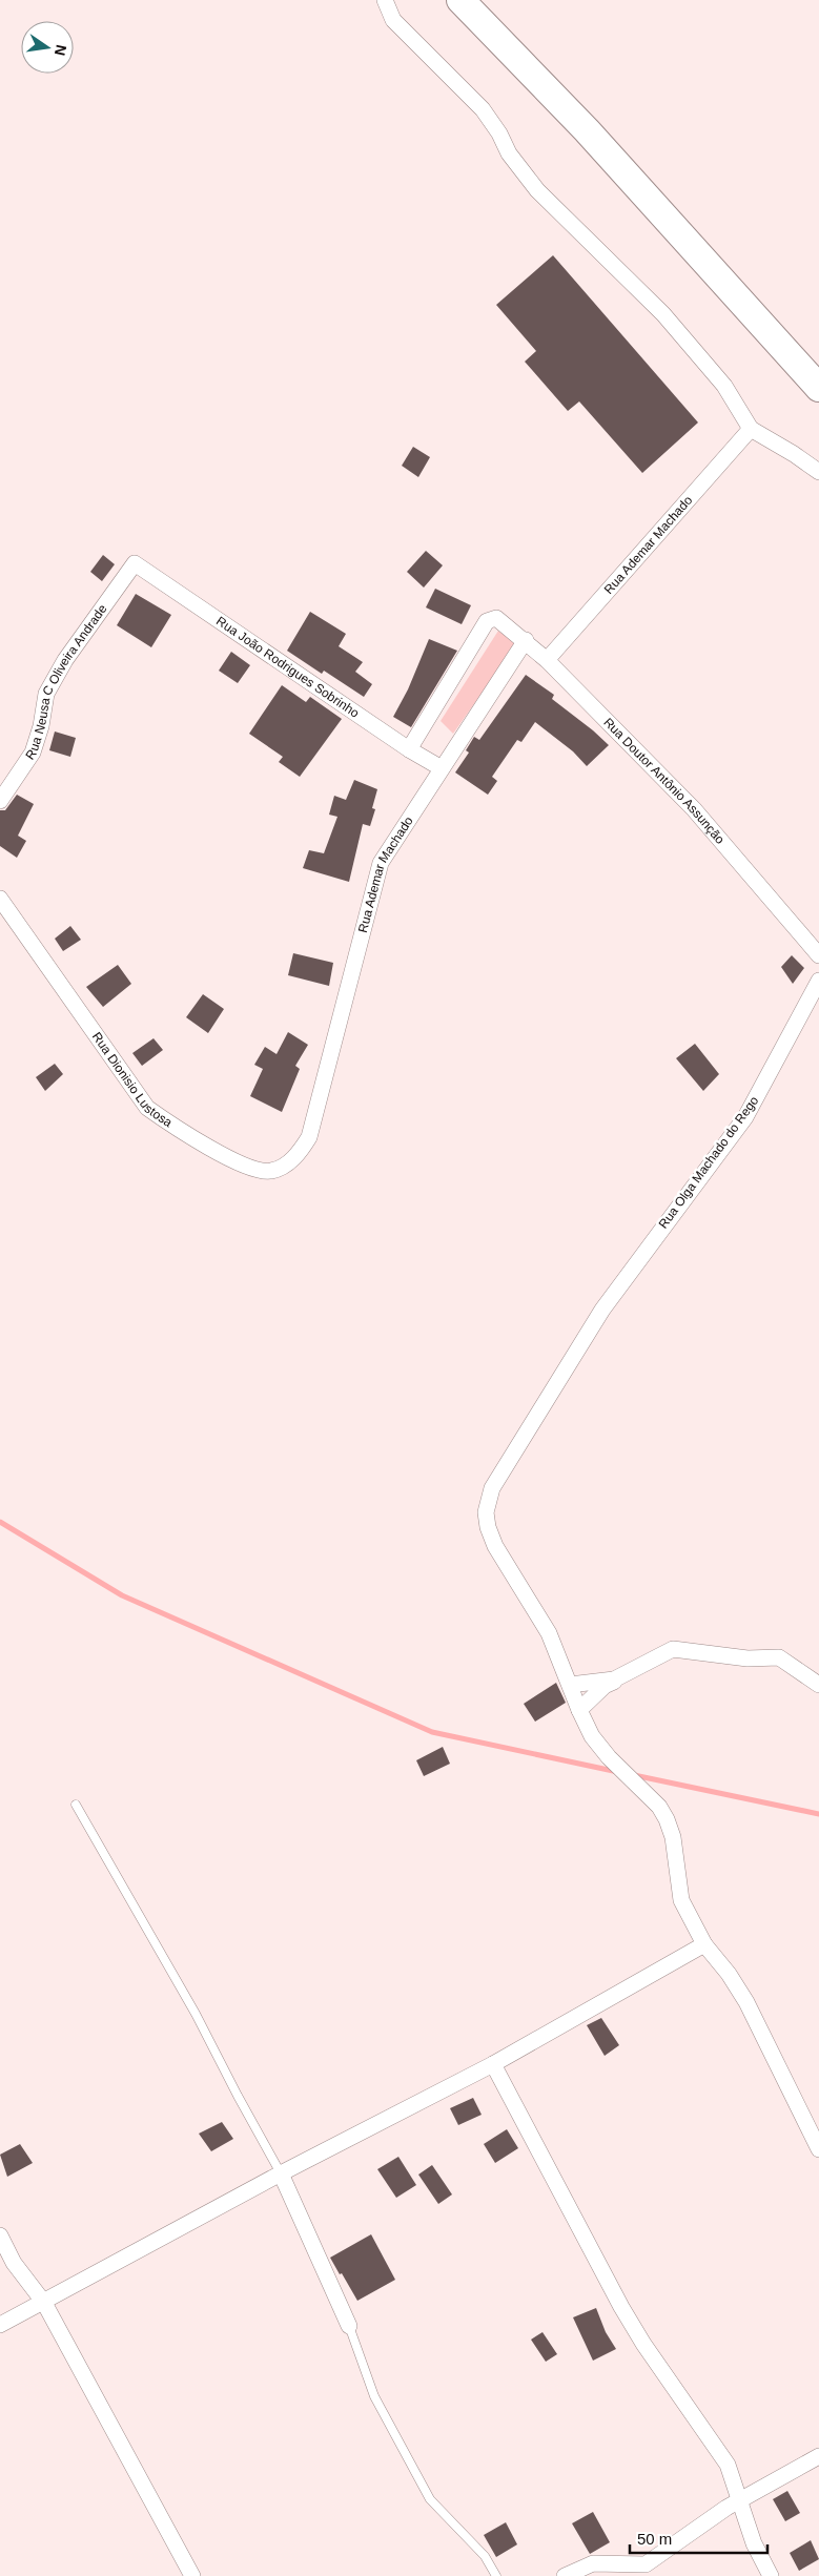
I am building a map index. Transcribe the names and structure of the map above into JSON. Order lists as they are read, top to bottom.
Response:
{
  "streets": {
    "street": [
      "Rua Ademar Machado",
      "Rua João Rodrigues Sobrinho",
      "Rua Neusa C Oliveira Andrade",
      "Rua Doutor Antônio Assunção",
      "Rua Dionisio Lustosa",
      "Rua Olga Machado do Rego"
    ]
  },
  "crossings": [
    ["Rua Ademar Machado", "Rua João Rodrigues Sobrinho"],
    ["Rua Ademar Machado", "Rua Doutor Antônio Assunção"],
    ["Rua Ademar Machado", "Rua Dionisio Lustosa"],
    ["Rua João Rodrigues Sobrinho", "Rua Neusa C Oliveira Andrade"],
    ["Rua João Rodrigues Sobrinho", "Rua Doutor Antônio Assunção"]
  ],
  "scale_bar": "50 m",
  "north": "right"
}
